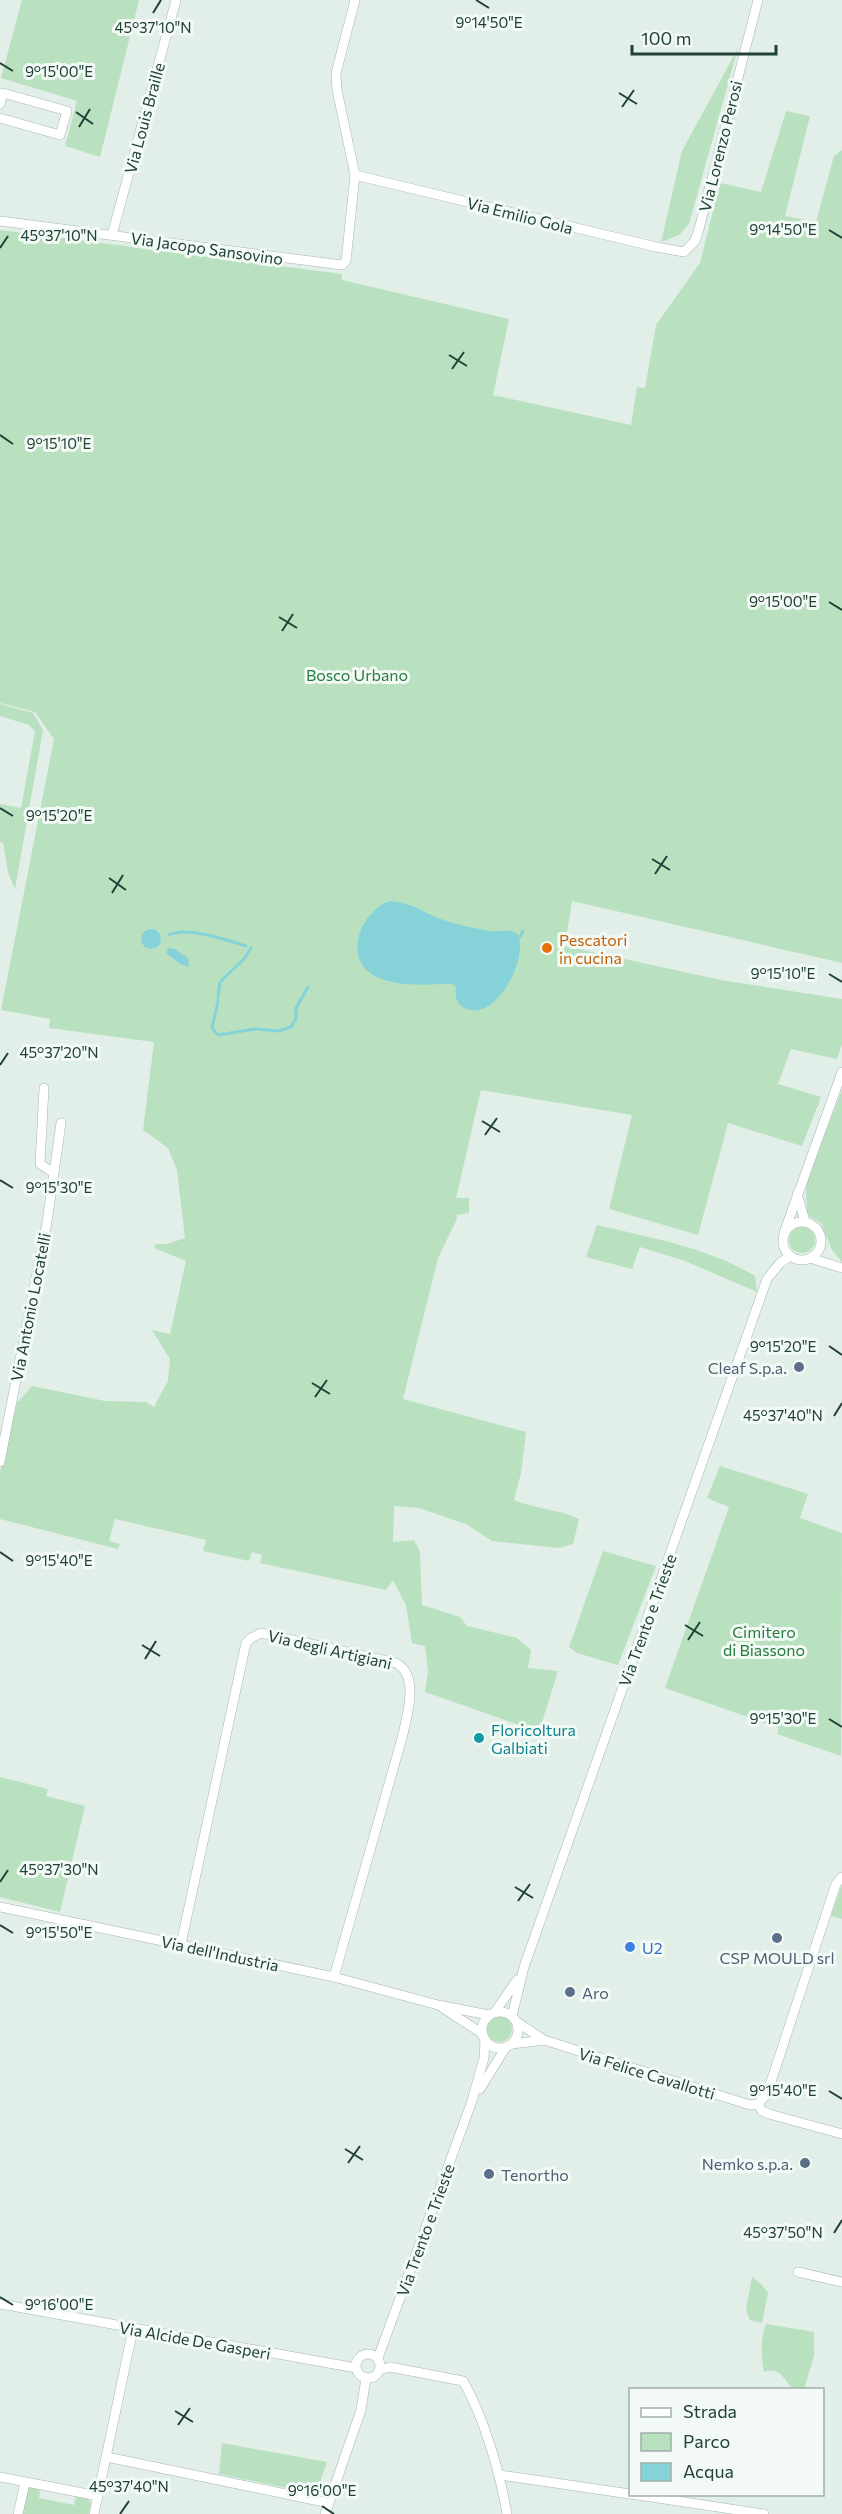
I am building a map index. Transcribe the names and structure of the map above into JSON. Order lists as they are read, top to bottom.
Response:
{
  "streets": {
    "street": [
      "Via Louis Braille",
      "Via Lorenzo Perosi",
      "Via Emilio Gola",
      "Via Jacopo Sansovino",
      "Via Antonio Locatelli",
      "Via Trento e Trieste",
      "Via degli Artigiani",
      "Via dell'Industria",
      "Via Felice Cavallotti",
      "Via Alcide De Gasperi"
    ]
  },
  "crossings": [
    ["Via Louis Braille", "Via Jacopo Sansovino"],
    ["Via Lorenzo Perosi", "Via Emilio Gola"],
    ["Via Emilio Gola", "Via Jacopo Sansovino"],
    ["Via Trento e Trieste", "Via dell'Industria"],
    ["Via Trento e Trieste", "Via Felice Cavallotti"],
    ["Via Trento e Trieste", "Via Alcide De Gasperi"],
    ["Via degli Artigiani", "Via dell'Industria"],
    ["Via dell'Industria", "Via Felice Cavallotti"]
  ],
  "parks": ["Bosco Urbano", "Cimitero di Biassono"],
  "places": [
    "Pescatori in cucina",
    "Cleaf S.p.a.",
    "Floricoltura Galbiati",
    "CSP MOULD srl",
    "U2",
    "Aro",
    "Nemko s.p.a.",
    "Tenortho"
  ],
  "legend": ["Strada", "Parco", "Acqua"],
  "scale_bar": "100 m",
  "coordinates": [
    "9°14'50\"E",
    "45°37'10\"N",
    "9°15'00\"E",
    "9°15'10\"E",
    "9°15'20\"E",
    "45°37'20\"N",
    "9°15'30\"E",
    "45°37'40\"N",
    "9°15'40\"E",
    "45°37'30\"N",
    "9°15'50\"E",
    "45°37'50\"N",
    "9°16'00\"E"
  ]
}
